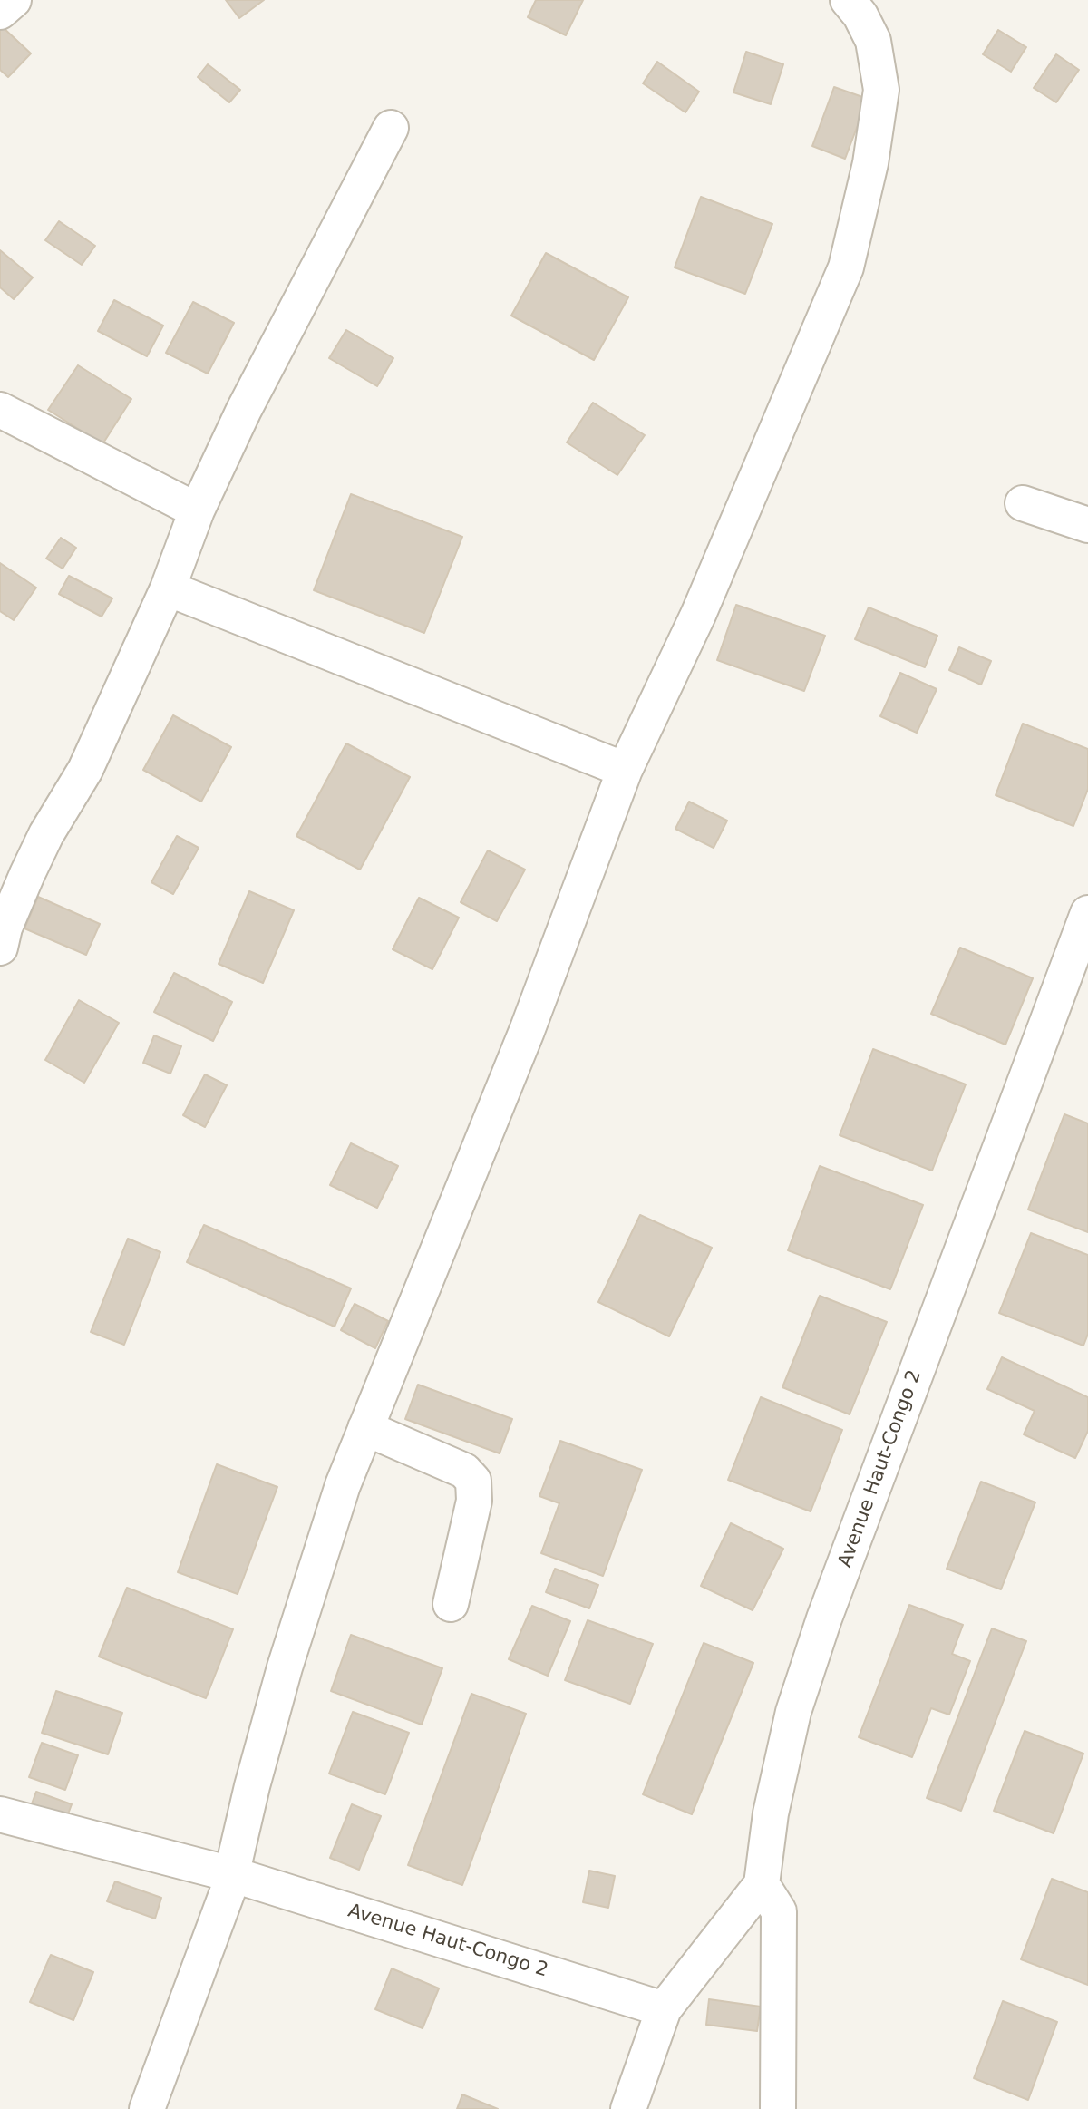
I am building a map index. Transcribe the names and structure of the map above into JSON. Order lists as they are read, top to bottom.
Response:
{
  "streets": {
    "street": ["Avenue Haut-Congo 2"]
  }
}
